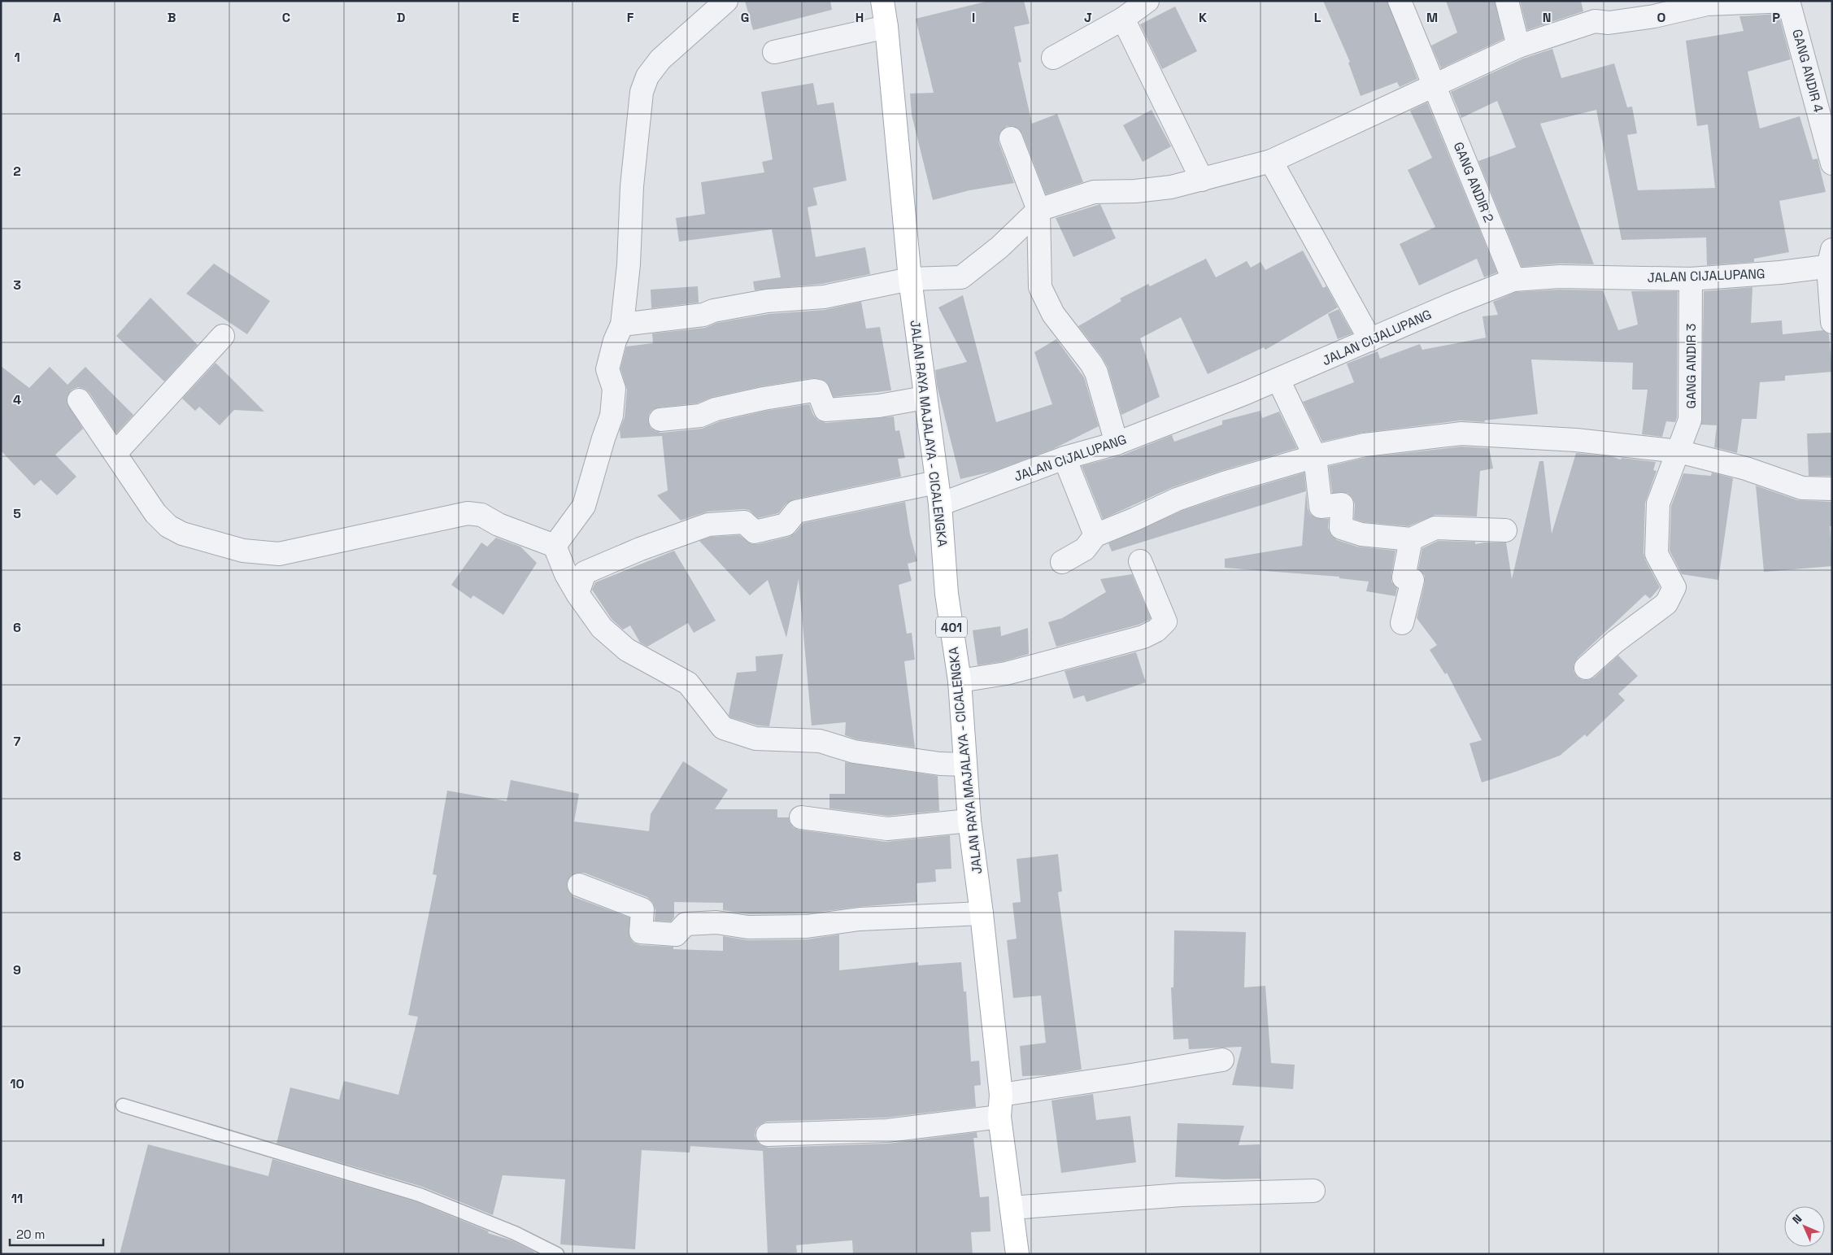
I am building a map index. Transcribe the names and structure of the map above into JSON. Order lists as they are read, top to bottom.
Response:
{
  "streets": {
    "main road": ["JALAN RAYA MAJALAYA - CICALENGKA", "401"],
    "street": [
      "GANG ANDIR 4",
      "GANG ANDIR 2",
      "JALAN CIJALUPANG",
      "GANG ANDIR 3"
    ]
  },
  "crossings": [
    ["GANG ANDIR 2", "JALAN CIJALUPANG"],
    ["JALAN CIJALUPANG", "GANG ANDIR 3"],
    ["JALAN CIJALUPANG", "JALAN RAYA MAJALAYA - CICALENGKA"]
  ],
  "scale_bar": "20 m",
  "north": "top left",
  "grid": {
    "columns": [
      "A",
      "B",
      "C",
      "D",
      "E",
      "F",
      "G",
      "H",
      "I",
      "J",
      "K",
      "L",
      "M",
      "N",
      "O",
      "P"
    ],
    "rows": [
      "1",
      "2",
      "3",
      "4",
      "5",
      "6",
      "7",
      "8",
      "9",
      "10",
      "11"
    ]
  }
}
